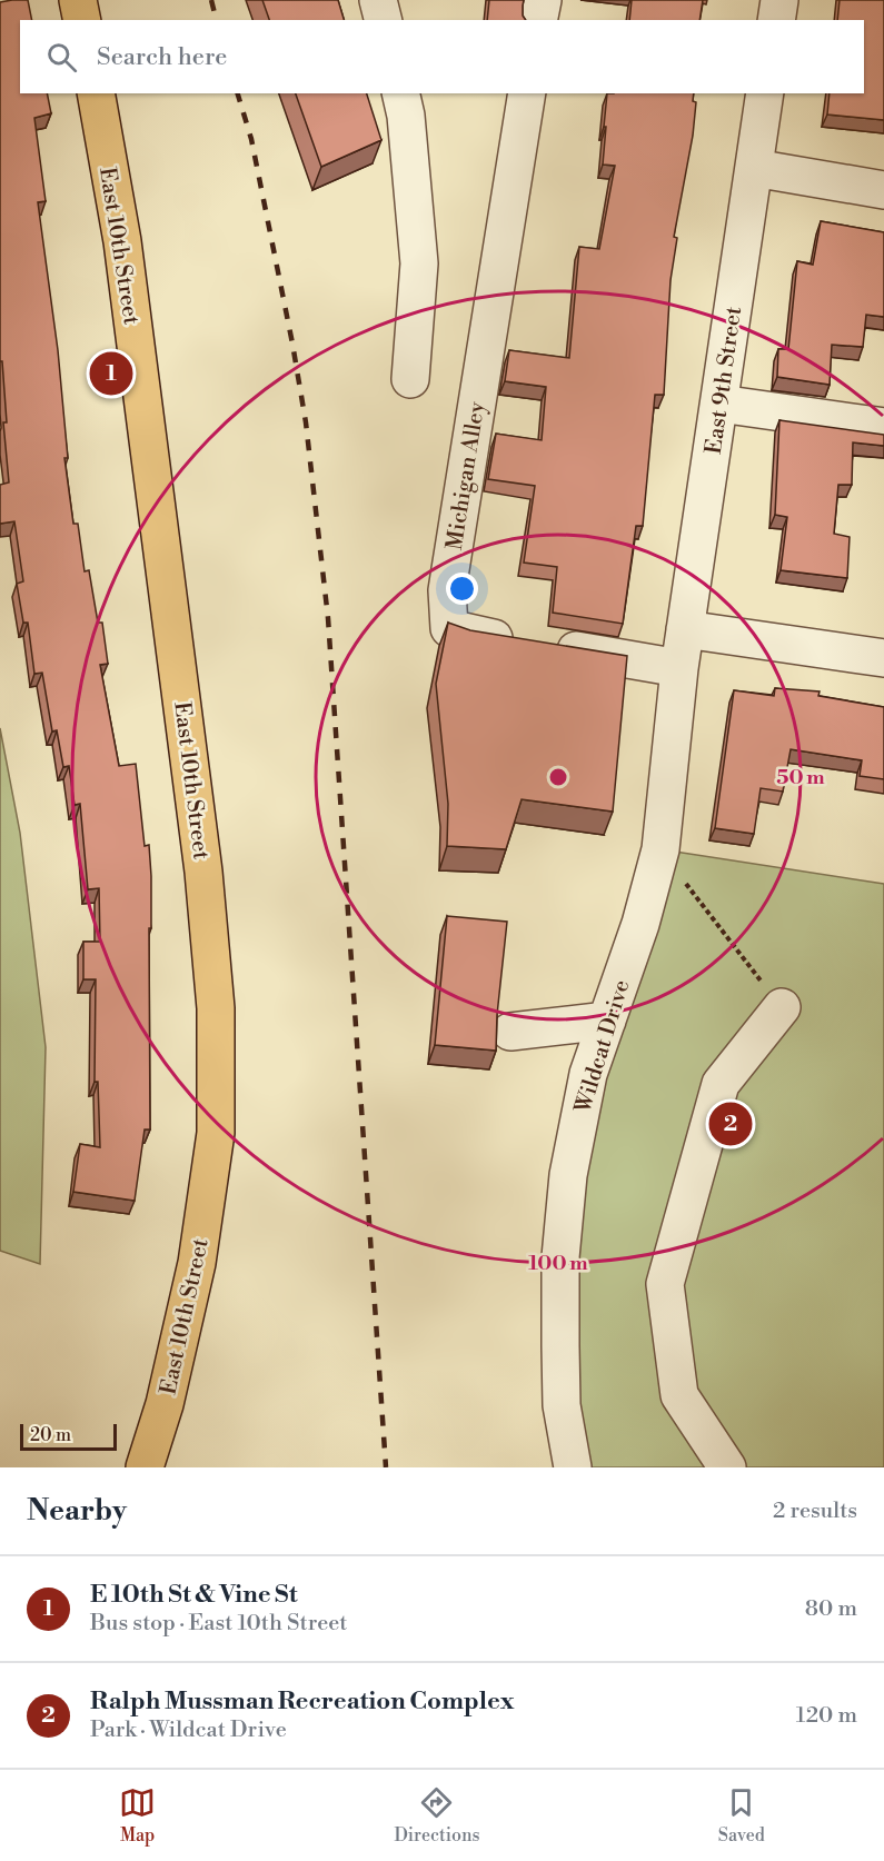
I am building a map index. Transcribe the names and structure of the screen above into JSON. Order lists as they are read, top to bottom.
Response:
{
  "streets": {
    "main road": ["East 10th Street"],
    "street": ["East 9th Street", "Michigan Alley", "Wildcat Drive"]
  },
  "crossings": [
    ["East 9th Street", "Michigan Alley"],
    ["East 9th Street", "Wildcat Drive"],
    ["Michigan Alley", "Wildcat Drive"]
  ],
  "scale_bar": "20 m",
  "page": {
    "search": "Search here",
    "pins": ["1", "2"],
    "scale": "20 m",
    "heading": ["Nearby", "2 results"],
    "list": [
      {
        "mark": "1",
        "name": "E 10th St & Vine St",
        "note": "Bus stop · East 10th Street",
        "value": "80 m"
      },
      {
        "mark": "2",
        "name": "Ralph Mussman Recreation Complex",
        "note": "Park · Wildcat Drive",
        "value": "120 m"
      }
    ],
    "nav": ["Map", "Directions", "Saved"]
  },
  "rings": ["50 m", "100 m"]
}
